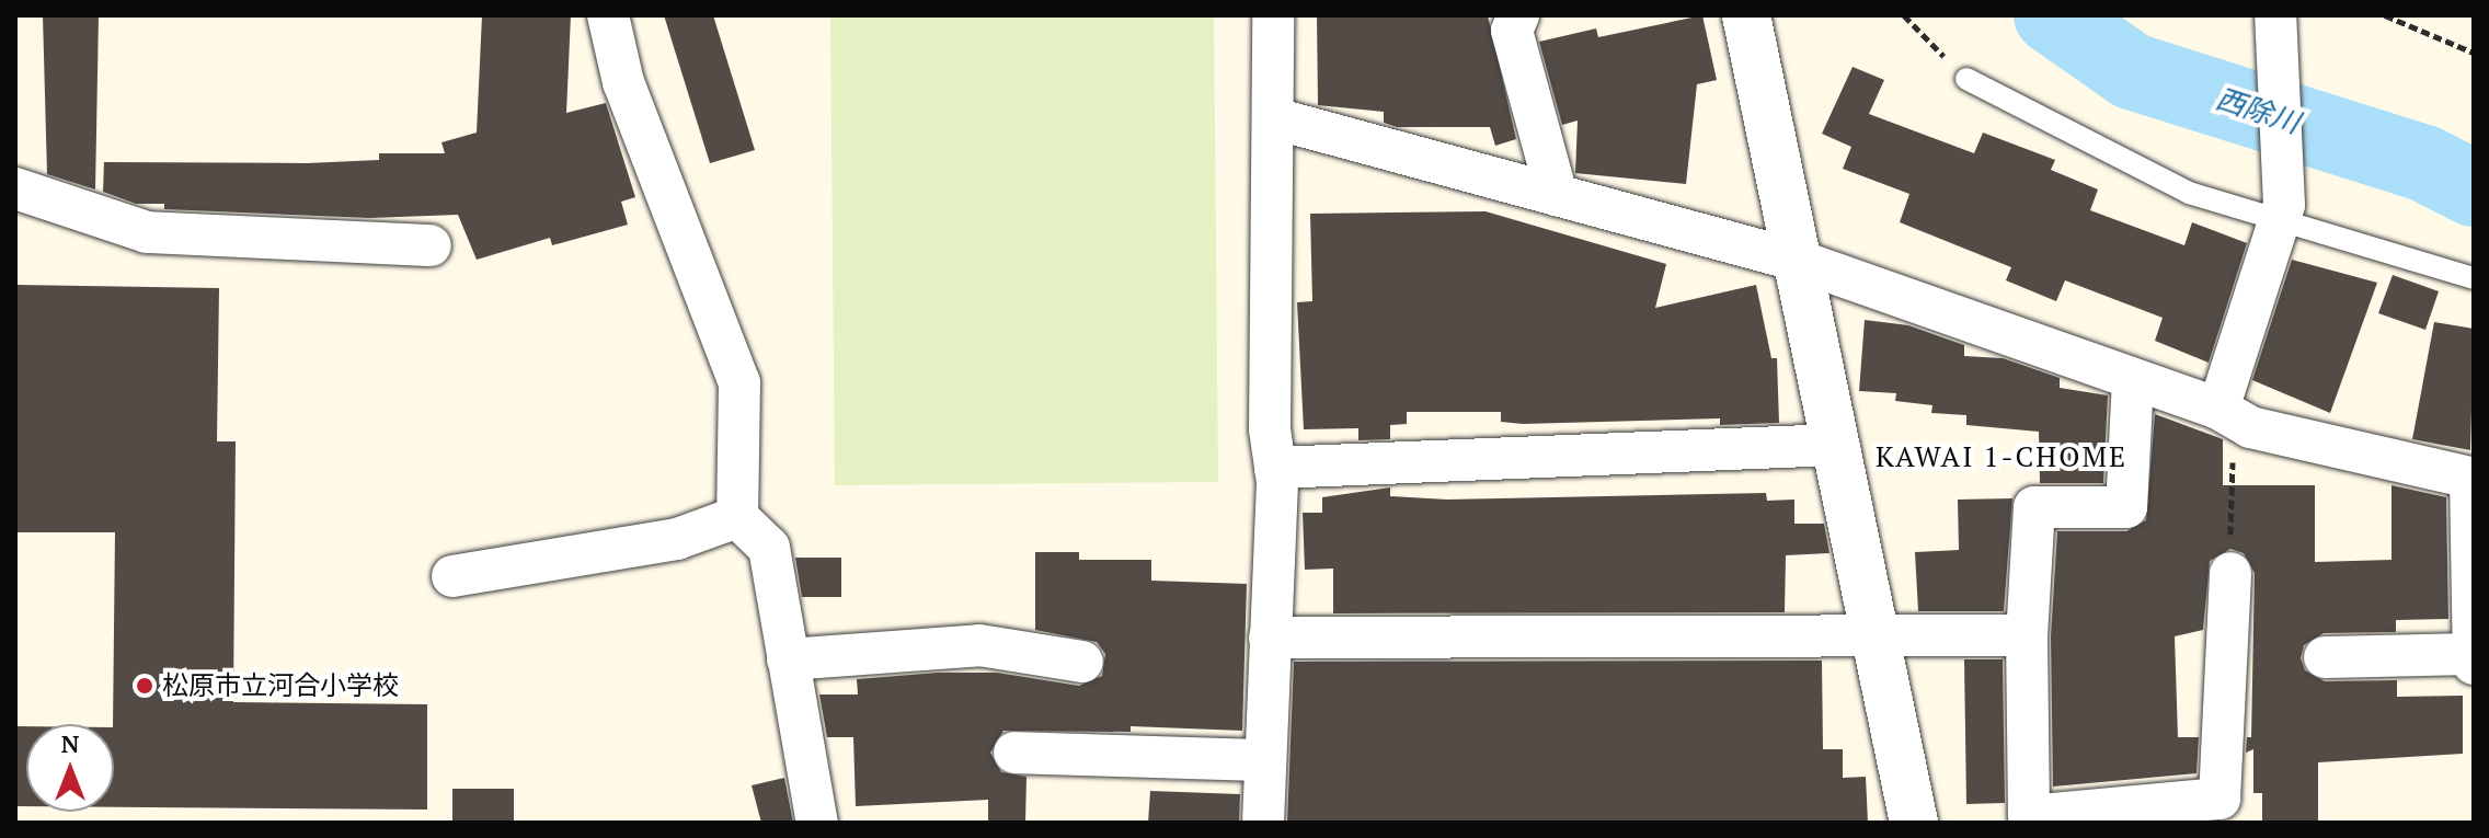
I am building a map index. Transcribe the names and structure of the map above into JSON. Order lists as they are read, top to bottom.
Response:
{
  "districts": ["KAWAI 1-CHOME"],
  "water": ["西除川"],
  "places": ["松原市立河合小学校"],
  "north": "top"
}
